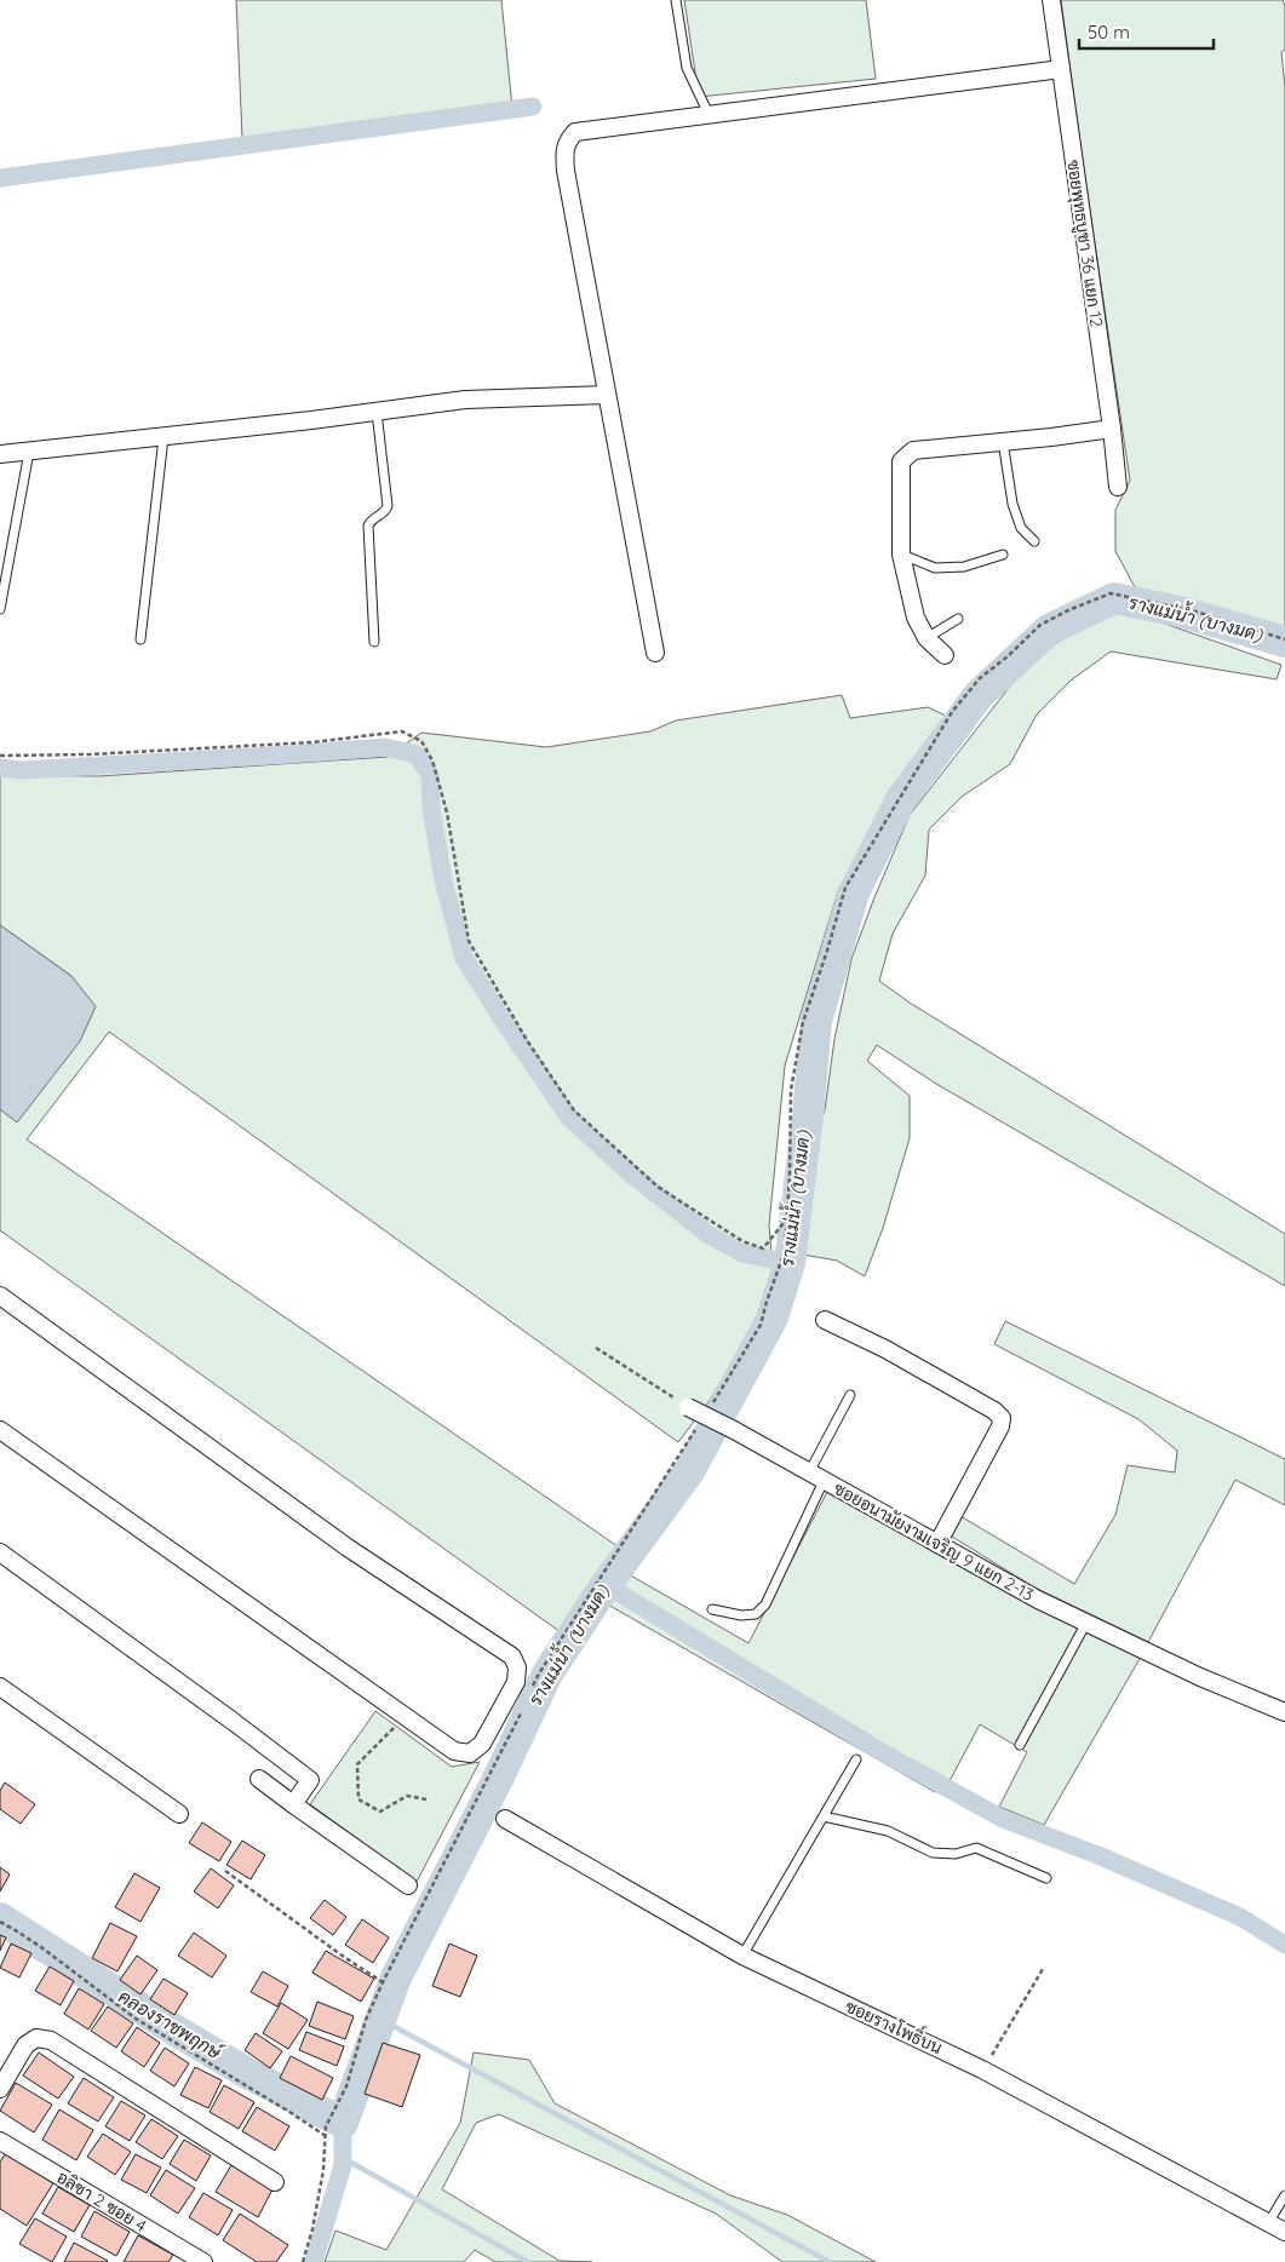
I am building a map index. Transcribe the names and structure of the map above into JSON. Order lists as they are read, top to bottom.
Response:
{
  "streets": {
    "street": [
      "ซอยพุทธบูชา 36 แยก 12",
      "ซอยอนามัยงามเจริญ 9 แยก 2-13",
      "ซอยรางโพธิ์บน",
      "อลิซา 2 ซอย 4"
    ]
  },
  "water": ["รางแม่น้ำ (บางมด)", "คลองราชพฤกษ์"],
  "scale_bar": "50 m"
}
